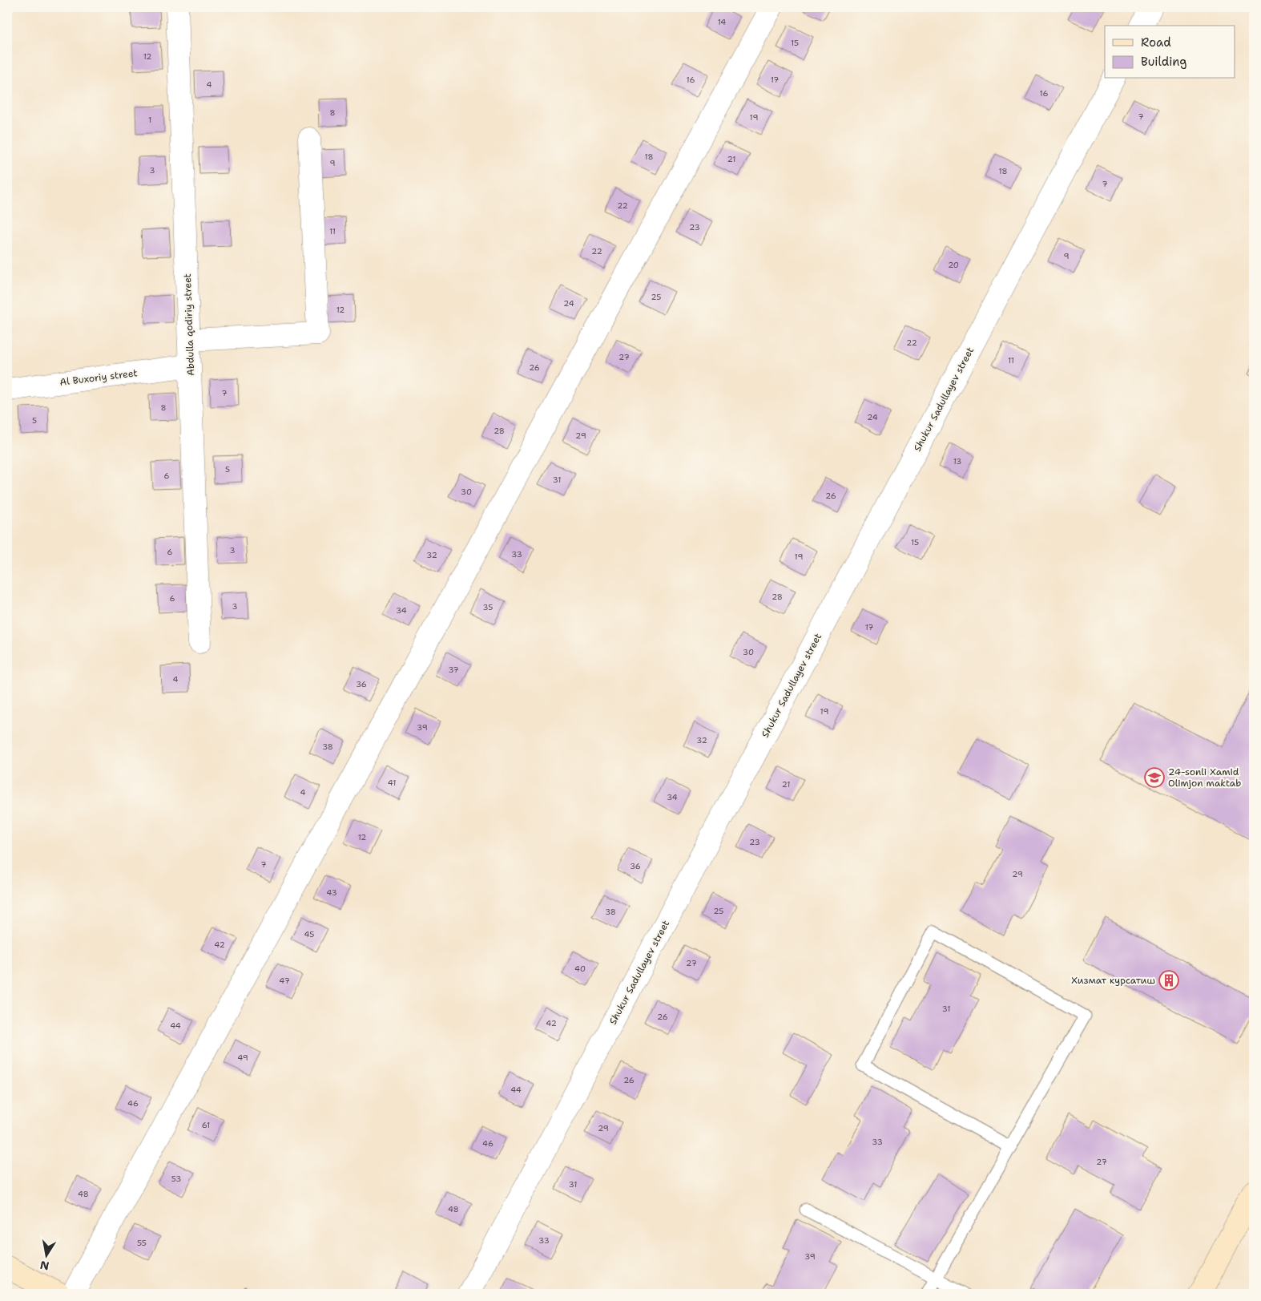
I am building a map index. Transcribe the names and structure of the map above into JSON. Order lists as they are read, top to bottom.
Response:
{
  "streets": {
    "street": ["Abdulla qodiriy street", "Al Buxoriy street", "Shukur Sadullayev street"]
  },
  "crossings": [
    ["Abdulla qodiriy street", "Al Buxoriy street"]
  ],
  "places": {
    "school or university": ["24-sonli Xamid Olimjon maktab"],
    "building": ["Хизмат курсатиш"]
  },
  "house_numbers": [
    "14",
    "15",
    "12",
    "16",
    "17",
    "4",
    "16",
    "8",
    "7",
    "19",
    "1",
    "18",
    "21",
    "9",
    "3",
    "18",
    "7",
    "22",
    "23",
    "11",
    "22",
    "9",
    "20",
    "25",
    "24",
    "12",
    "22",
    "27",
    "11",
    "26",
    "7",
    "8",
    "24",
    "5",
    "28",
    "29",
    "13",
    "5",
    "6",
    "31",
    "30",
    "26",
    "15",
    "3",
    "6",
    "33",
    "32",
    "19",
    "28",
    "6",
    "3",
    "35",
    "34",
    "17",
    "30",
    "37",
    "4",
    "36",
    "19",
    "39",
    "32",
    "38",
    "41",
    "21",
    "4",
    "34",
    "12",
    "23",
    "7",
    "36",
    "29",
    "43",
    "25",
    "38",
    "45",
    "42",
    "27",
    "40",
    "47",
    "31",
    "26",
    "42",
    "44",
    "49",
    "26",
    "44",
    "46",
    "61",
    "29",
    "33",
    "46",
    "27",
    "53",
    "31",
    "48",
    "48",
    "33",
    "55",
    "39"
  ],
  "legend": ["Road", "Building"],
  "north": "bottom"
}
